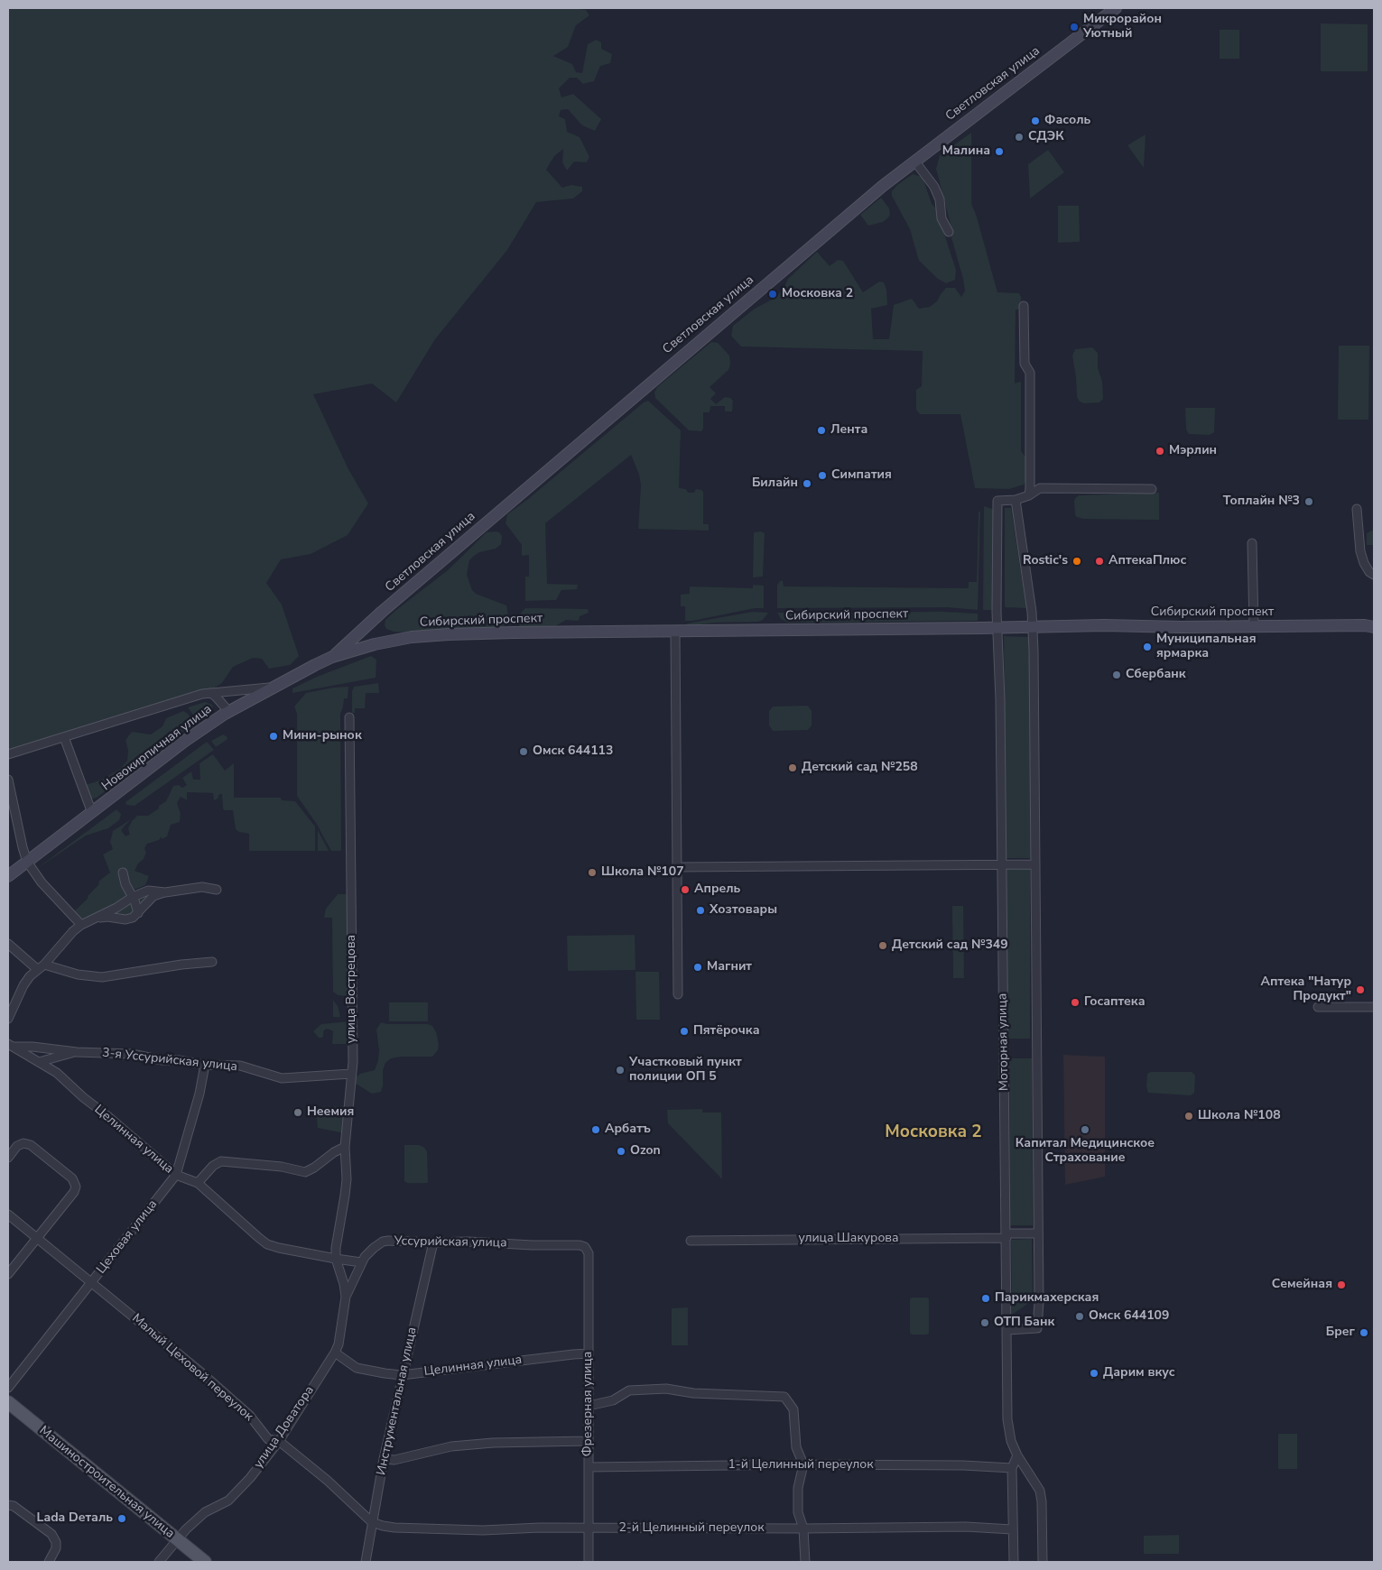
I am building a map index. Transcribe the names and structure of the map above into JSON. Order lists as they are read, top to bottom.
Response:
{
  "streets": {
    "main road": [
      "Светловская улица",
      "Сибирский проспект",
      "Новокирпичная улица",
      "Машиностроительная улица"
    ],
    "street": [
      "улица Вострецова",
      "Моторная улица",
      "3-я Уссурийская улица",
      "Целинная улица",
      "Цеховая улица",
      "улица Шакурова",
      "Уссурийская улица",
      "Малый Цеховой переулок",
      "Инструментальная улица",
      "Фрезерная улица",
      "улица Доватора",
      "1-й Целинный переулок",
      "2-й Целинный переулок"
    ]
  },
  "crossings": [
    ["Светловская улица", "Сибирский проспект"],
    ["Светловская улица", "Новокирпичная улица"],
    ["Сибирский проспект", "Новокирпичная улица"],
    ["Сибирский проспект", "Моторная улица"],
    ["улица Вострецова", "3-я Уссурийская улица"],
    ["улица Вострецова", "Целинная улица"],
    ["улица Вострецова", "улица Доватора"],
    ["Моторная улица", "улица Шакурова"],
    ["3-я Уссурийская улица", "Целинная улица"],
    ["3-я Уссурийская улица", "Цеховая улица"],
    ["Целинная улица", "Цеховая улица"],
    ["Целинная улица", "Уссурийская улица"],
    ["Целинная улица", "Инструментальная улица"],
    ["Целинная улица", "Фрезерная улица"],
    ["Целинная улица", "улица Доватора"],
    ["Цеховая улица", "Малый Цеховой переулок"],
    ["Уссурийская улица", "Инструментальная улица"],
    ["Уссурийская улица", "Фрезерная улица"],
    ["Уссурийская улица", "улица Доватора"],
    ["Малый Цеховой переулок", "Инструментальная улица"],
    ["Малый Цеховой переулок", "улица Доватора"],
    ["Малый Цеховой переулок", "2-й Целинный переулок"],
    ["Инструментальная улица", "2-й Целинный переулок"],
    ["Фрезерная улица", "1-й Целинный переулок"],
    ["Фрезерная улица", "2-й Целинный переулок"],
    ["улица Доватора", "Машиностроительная улица"]
  ],
  "districts": ["Московка 2"],
  "places": [
    "Микрорайон Уютный",
    "Фасоль",
    "СДЭК",
    "Малина",
    "Московка 2",
    "Лента",
    "Мэрлин",
    "Симпатия",
    "Билайн",
    "Топлайн №3",
    "Rostic's",
    "АптекаПлюс",
    "Муниципальная ярмарка",
    "Сбербанк",
    "Мини-рынок",
    "Омск 644113",
    "Детский сад №258",
    "Школа №107",
    "Апрель",
    "Хозтовары",
    "Детский сад №349",
    "Магнит",
    "Аптека \"Натур Продукт\"",
    "Госаптека",
    "Пятёрочка",
    "Участковый пункт полиции ОП 5",
    "Неемия",
    "Школа №108",
    "Арбатъ",
    "Капитал Медицинское Страхование",
    "Ozon",
    "Семейная",
    "Парикмахерская",
    "Омск 644109",
    "ОТП Банк",
    "Брег",
    "Дарим вкус",
    "Lada Dеталь"
  ]
}
